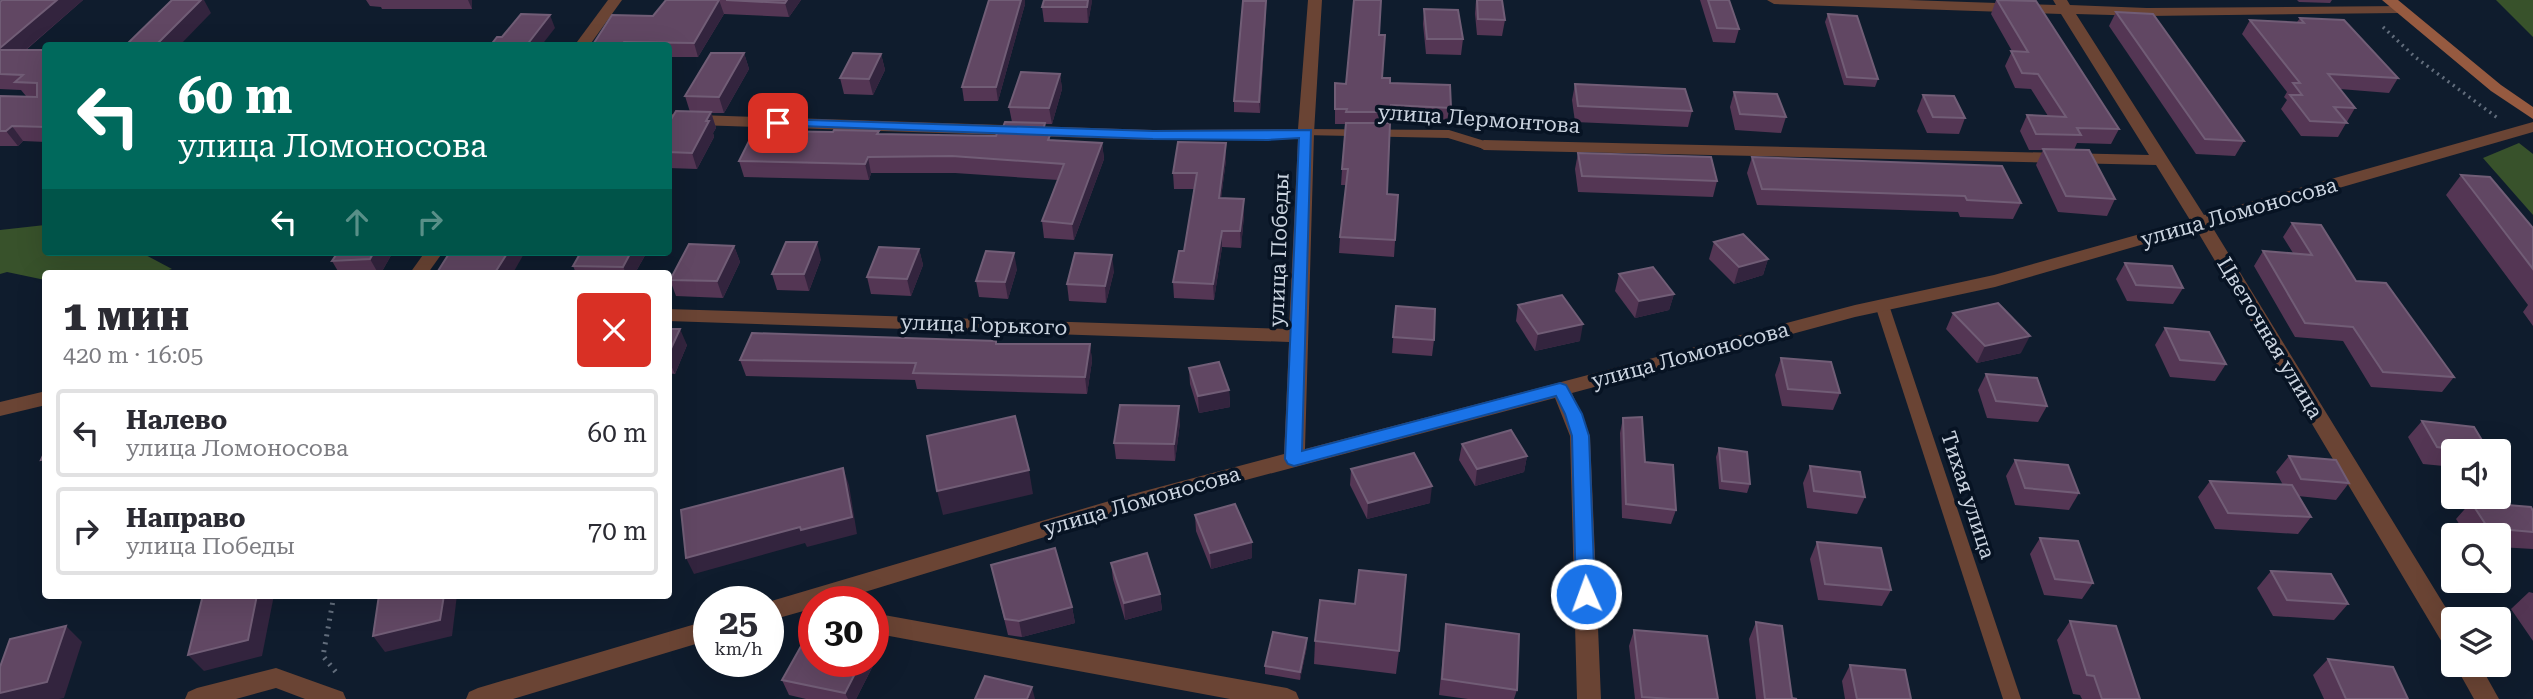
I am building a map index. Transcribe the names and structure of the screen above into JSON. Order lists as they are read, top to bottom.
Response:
{
  "streets": {
    "street": [
      "улица Лермонтова",
      "улица Ломоносова",
      "улица Победы",
      "улица Горького",
      "Цветочная улица"
    ],
    "lane": ["Тихая улица"]
  },
  "crossings": [
    ["улица Лермонтова", "улица Победы"],
    ["улица Лермонтова", "Цветочная улица"],
    ["улица Ломоносова", "улица Победы"],
    ["улица Ломоносова", "Цветочная улица"],
    ["улица Ломоносова", "Тихая улица"],
    ["улица Победы", "улица Горького"]
  ],
  "page": {
    "turn": ["60 m", "улица Ломоносова"],
    "heading": ["1 мин", "420 m · 16:05"],
    "list": [
      {
        "name": "Налево",
        "note": "улица Ломоносова",
        "value": "60 m"
      },
      {
        "name": "Направо",
        "note": "улица Победы",
        "value": "70 m"
      }
    ],
    "speed": "25 km/h",
    "limit": "30"
  }
}
